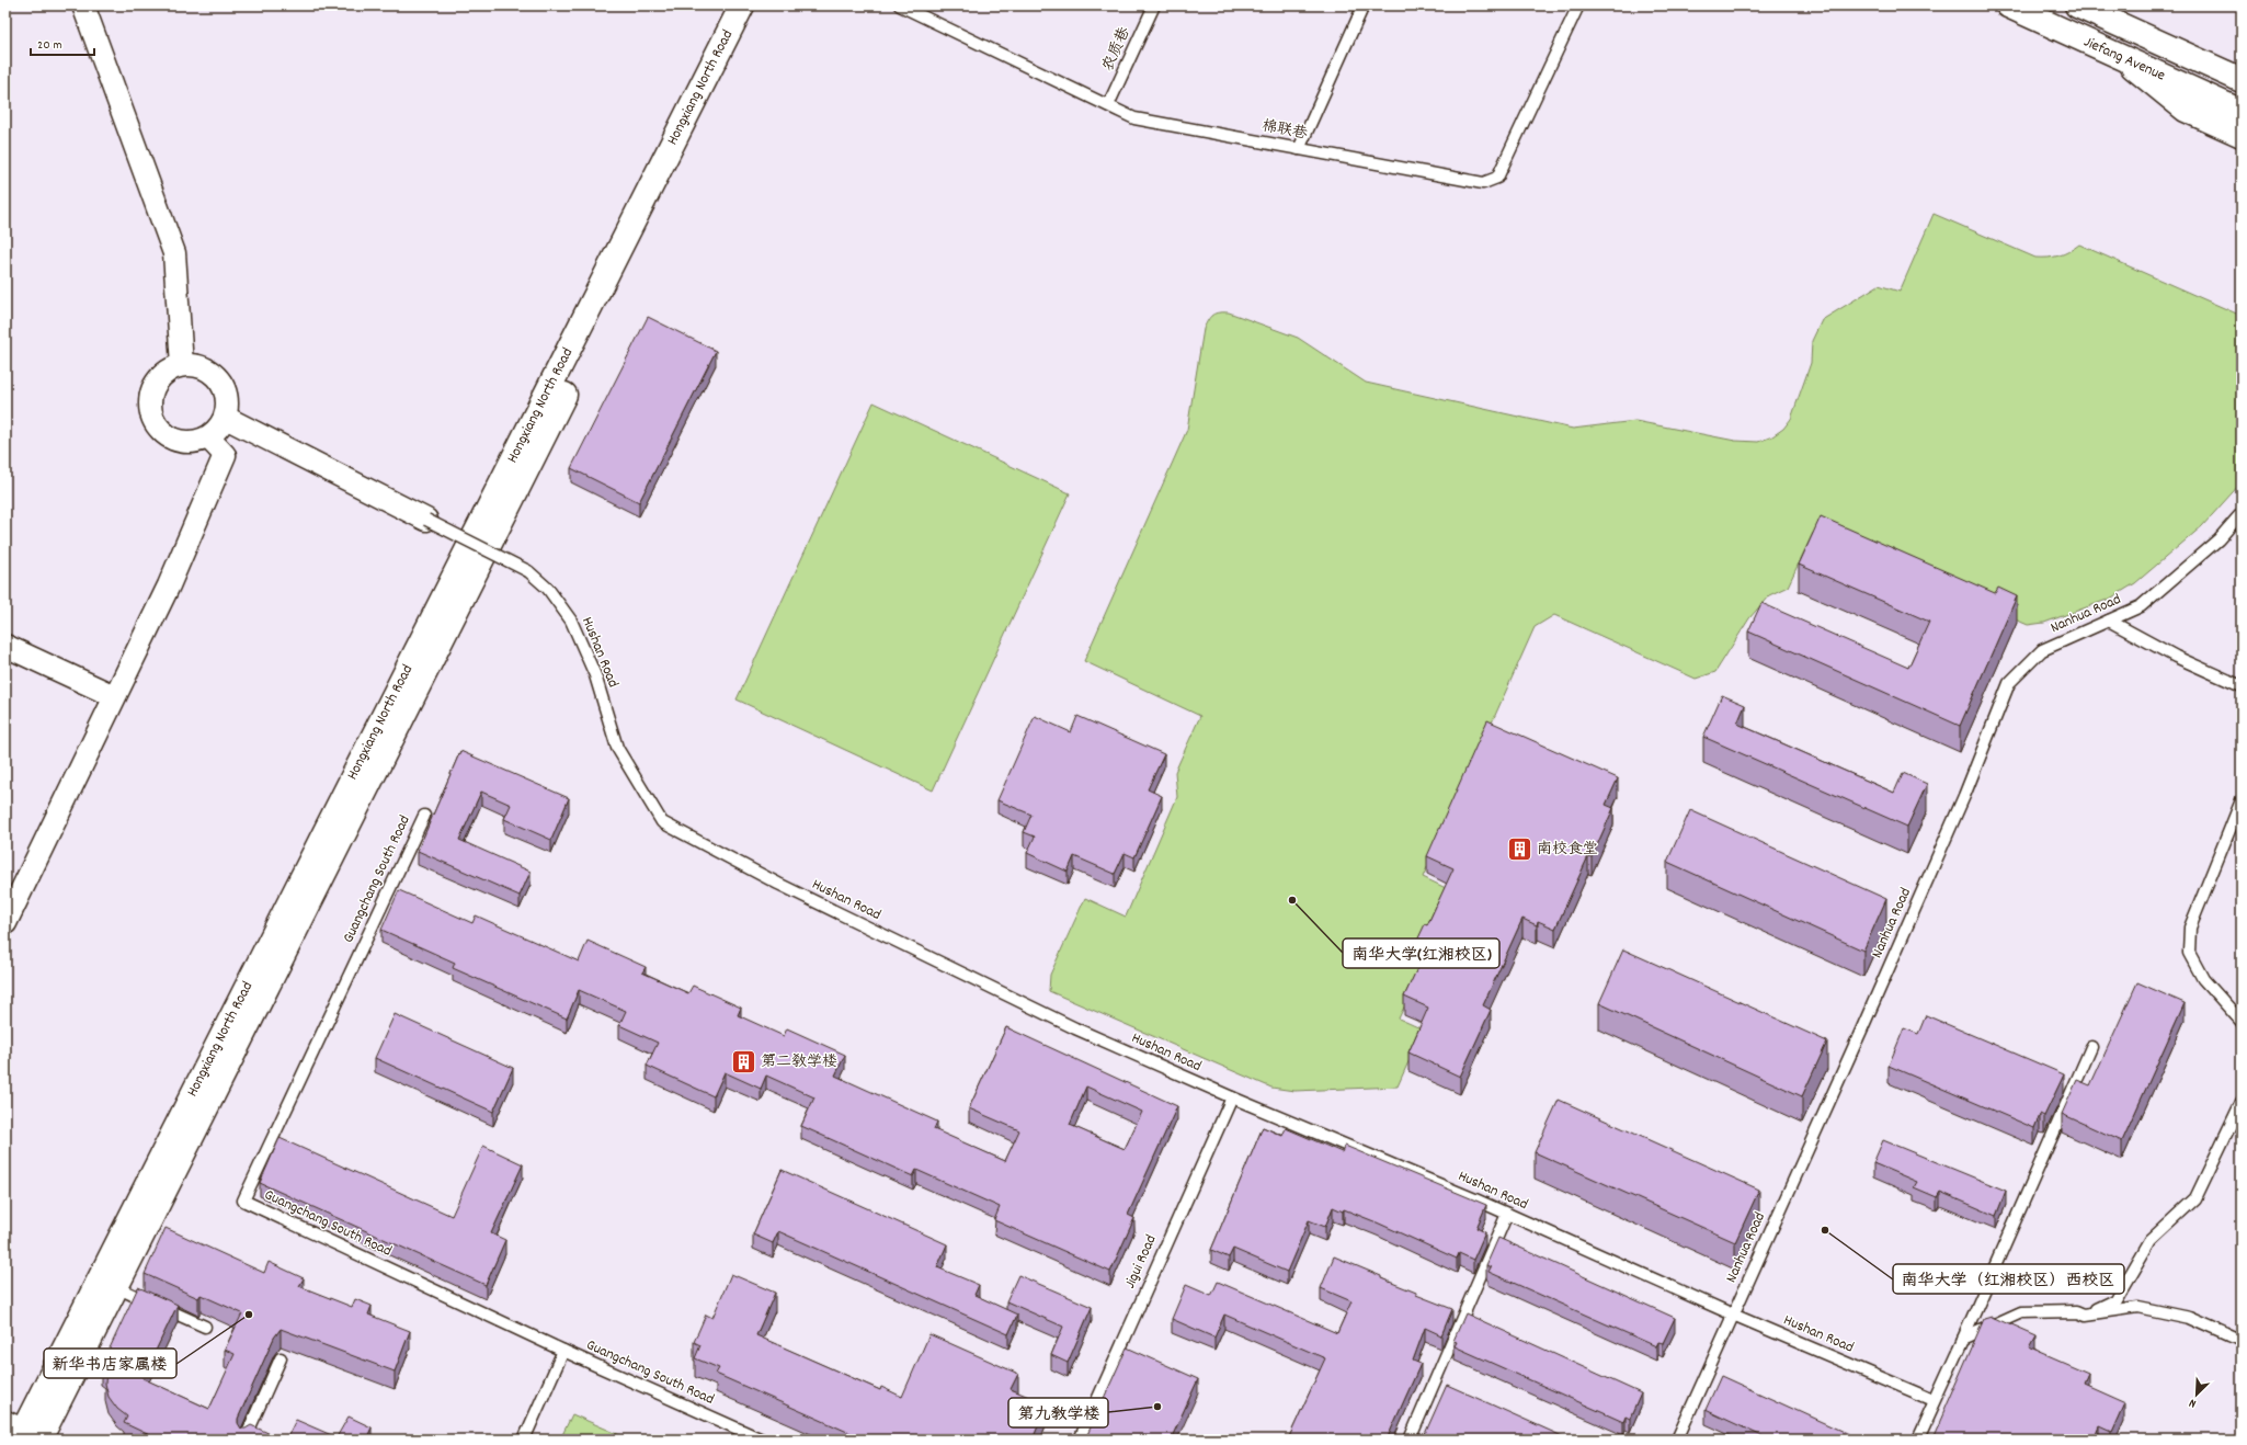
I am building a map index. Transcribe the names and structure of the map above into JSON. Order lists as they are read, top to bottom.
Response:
{
  "streets": {
    "main road": ["Jiefang Avenue", "Hongxiang North Road"],
    "lane": [
      "农质巷",
      "棉联巷",
      "Nanhua Road",
      "Hushan Road",
      "Guangchang South Road",
      "Jigui Road"
    ]
  },
  "crossings": [
    ["农质巷", "棉联巷"],
    ["Nanhua Road", "Hushan Road"],
    ["Hushan Road", "Jigui Road"]
  ],
  "places": {
    "building": ["南校食堂", "第二教学楼"],
    "other": [
      "南华大学(红湘校区)",
      "南华大学（红湘校区）西校区",
      "新华书店家属楼",
      "第九教学楼"
    ]
  },
  "scale_bar": "20 m",
  "north": "bottom left"
}
